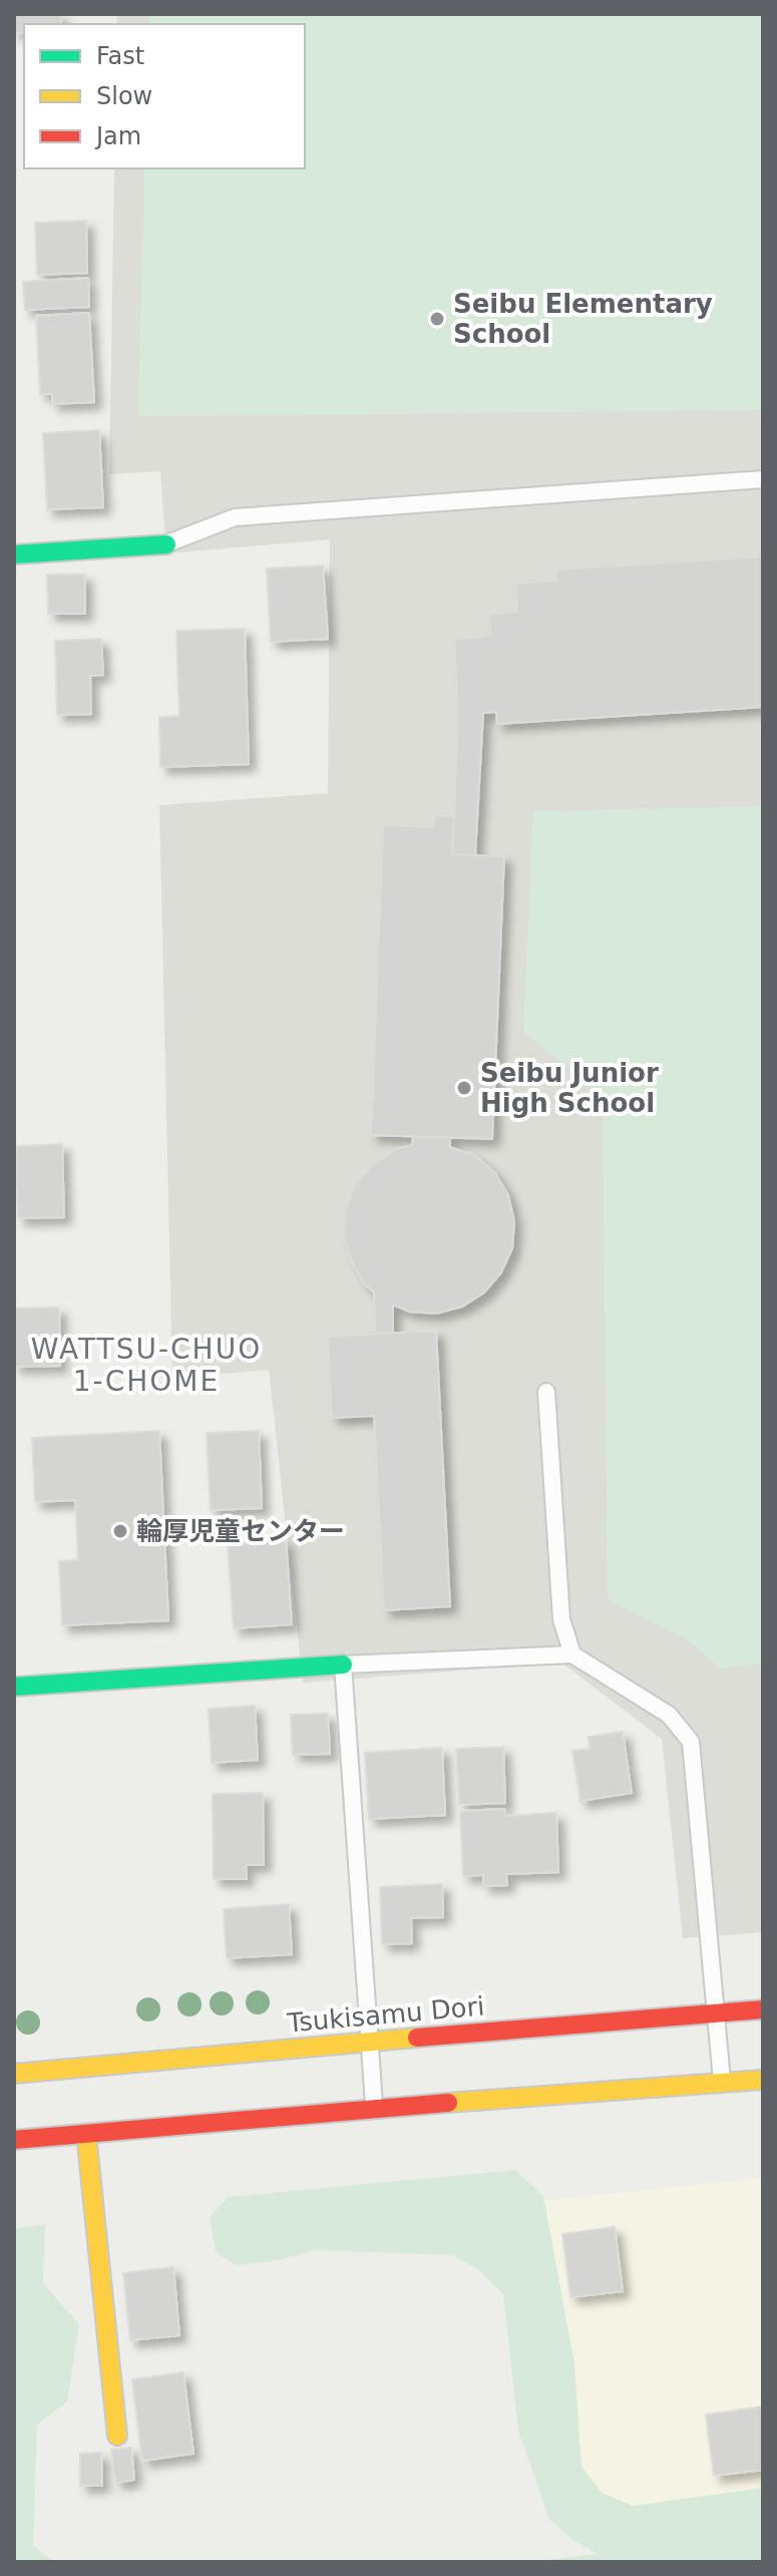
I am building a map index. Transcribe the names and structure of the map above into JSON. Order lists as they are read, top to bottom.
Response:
{
  "streets": {
    "main road": ["Tsukisamu Dori"]
  },
  "districts": ["WATTSU-CHUO 1-CHOME"],
  "places": ["Seibu Elementary School", "Seibu Junior High School", "輪厚児童センター"],
  "legend": ["Fast", "Slow", "Jam"]
}
